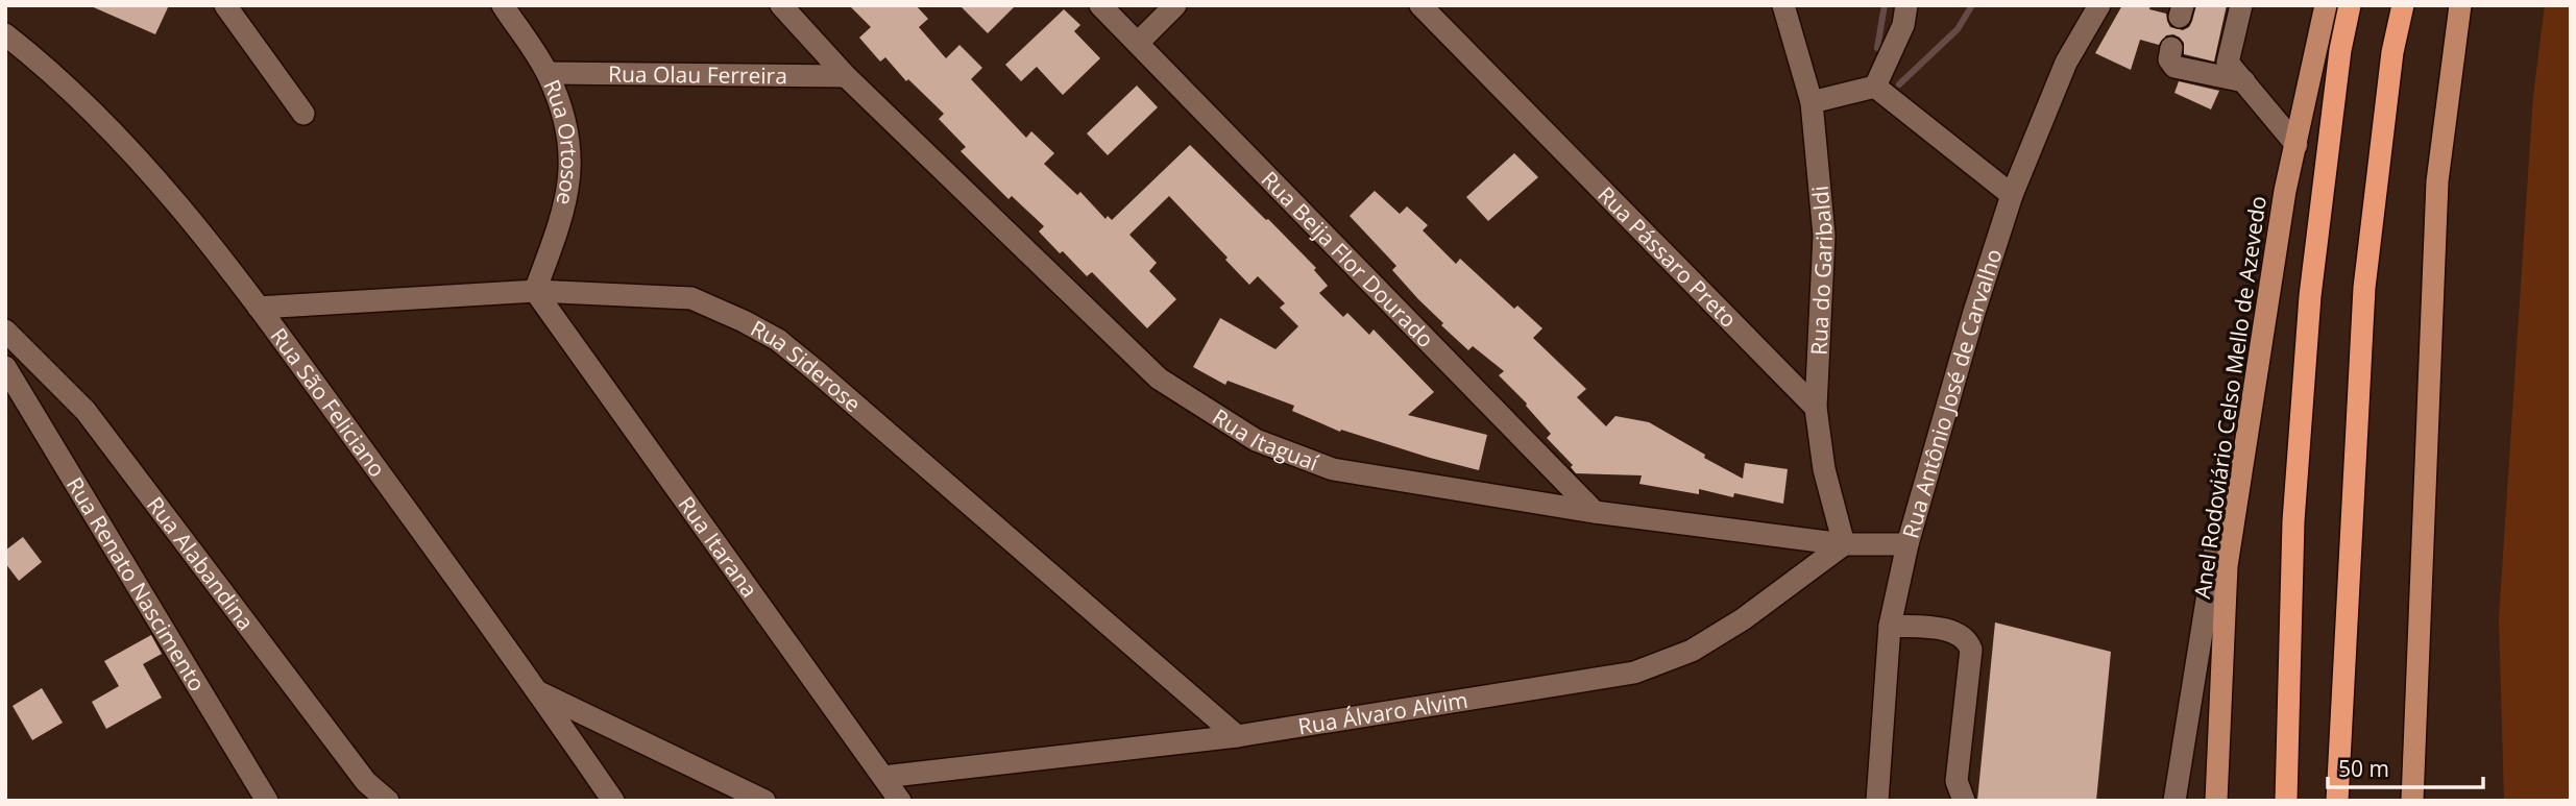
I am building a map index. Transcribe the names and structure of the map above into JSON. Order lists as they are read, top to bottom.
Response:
{
  "streets": {
    "main road": ["Anel Rodoviário Celso Mello de Azevedo"],
    "street": [
      "Rua Olau Ferreira",
      "Rua Ortosoe",
      "Rua Pássaro Preto",
      "Rua Beija Flor Dourado",
      "Rua do Garibaldi",
      "Rua Siderose",
      "Rua Antônio José de Carvalho",
      "Rua São Feliciano",
      "Rua Itaguaí",
      "Rua Itarana",
      "Rua Alabandina",
      "Rua Renato Nascimento",
      "Rua Álvaro Alvim"
    ]
  },
  "crossings": [
    ["Rua Olau Ferreira", "Rua Ortosoe"],
    ["Rua Olau Ferreira", "Rua Itaguaí"],
    ["Rua Ortosoe", "Rua Siderose"],
    ["Rua Ortosoe", "Rua Itarana"],
    ["Rua Pássaro Preto", "Rua do Garibaldi"],
    ["Rua Beija Flor Dourado", "Rua Itaguaí"],
    ["Rua Siderose", "Rua São Feliciano"],
    ["Rua Siderose", "Rua Itarana"],
    ["Rua Siderose", "Rua Álvaro Alvim"],
    ["Rua Antônio José de Carvalho", "Rua Itaguaí"],
    ["Rua Itaguaí", "Rua Álvaro Alvim"],
    ["Rua Itarana", "Rua Álvaro Alvim"]
  ],
  "scale_bar": "50 m"
}
